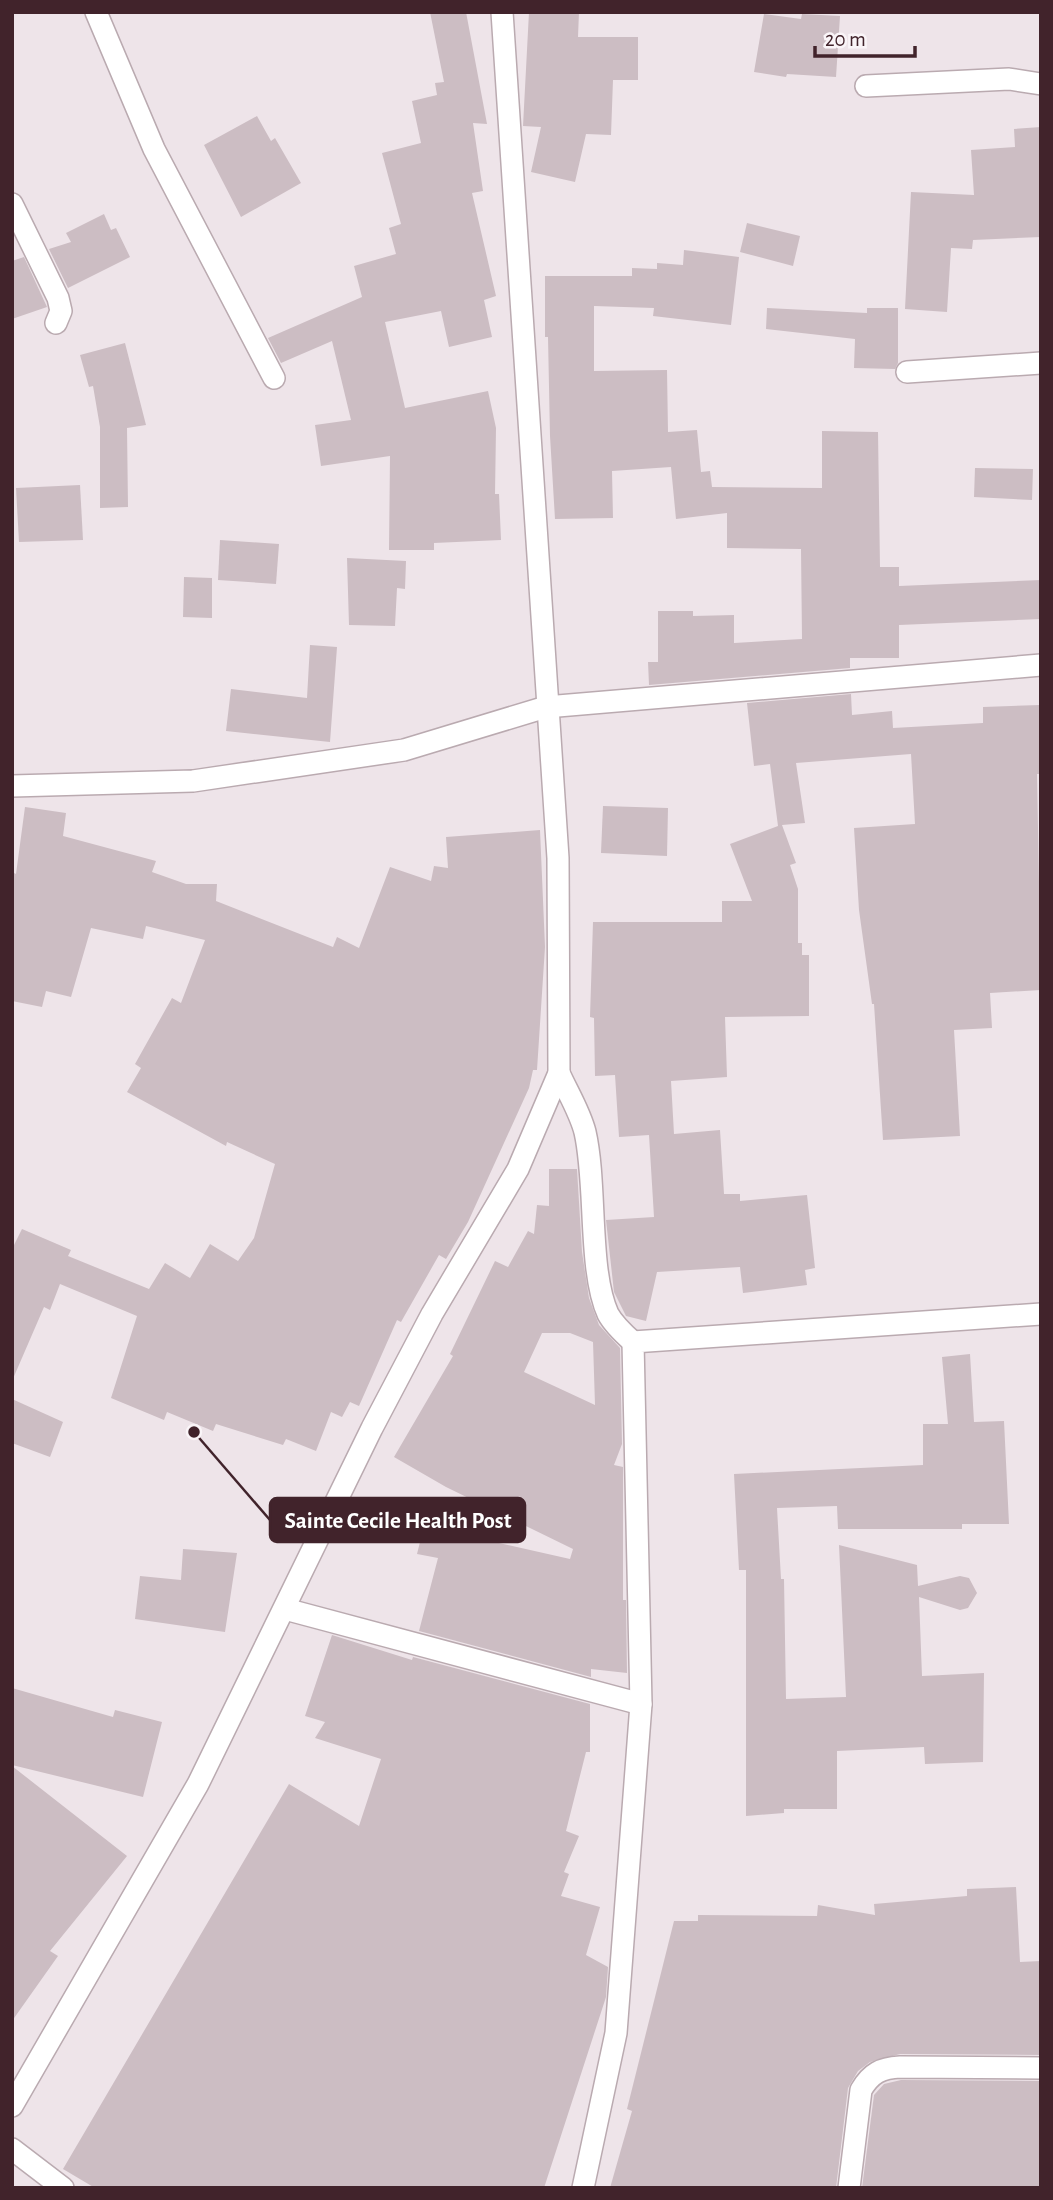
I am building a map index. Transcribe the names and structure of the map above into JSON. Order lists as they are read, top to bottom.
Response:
{
  "places": ["Sainte Cecile Health Post"],
  "scale_bar": "20 m"
}
